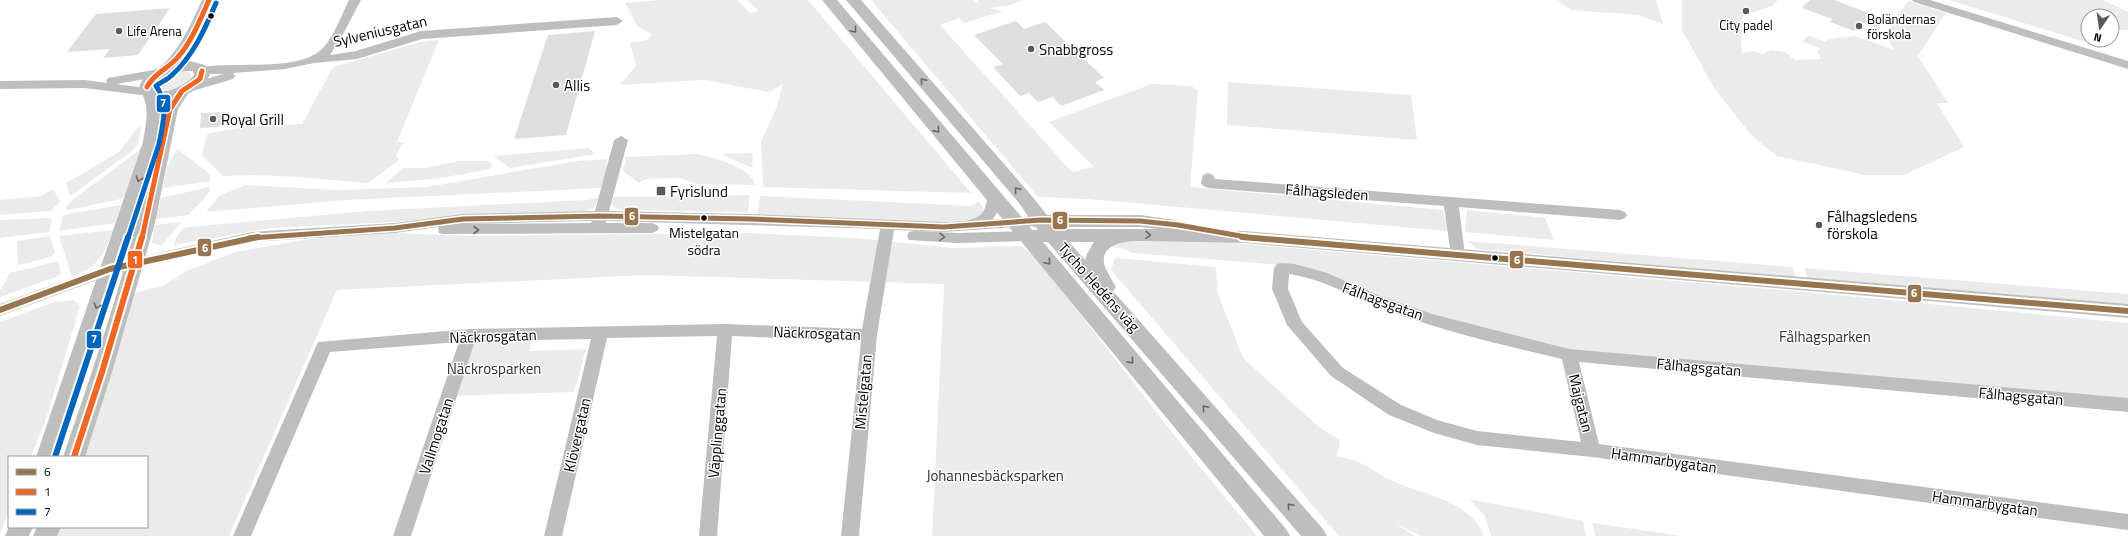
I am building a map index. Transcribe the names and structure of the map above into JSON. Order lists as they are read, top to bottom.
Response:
{
  "streets": {
    "main road": ["Tycho Hedéns väg"],
    "street": [
      "Sylveniusgatan",
      "Fålhagsleden",
      "Fålhagsgatan",
      "Näckrosgatan",
      "Mistelgatan",
      "Majgatan",
      "Väpplinggatan",
      "Klövergatan",
      "Vallmogatan",
      "Hammarbygatan"
    ]
  },
  "crossings": [
    ["Fålhagsgatan", "Majgatan"],
    ["Fålhagsgatan", "Hammarbygatan"],
    ["Näckrosgatan", "Mistelgatan"],
    ["Näckrosgatan", "Väpplinggatan"],
    ["Näckrosgatan", "Klövergatan"],
    ["Näckrosgatan", "Vallmogatan"],
    ["Majgatan", "Hammarbygatan"]
  ],
  "parks": ["Fålhagsparken", "Näckrosparken", "Johannesbäcksparken"],
  "places": {
    "other": [
      "City padel",
      "Boländernas förskola",
      "Life Arena",
      "Snabbgross",
      "Allis",
      "Royal Grill",
      "Mistelgatan södra",
      "Fålhagsledens förskola"
    ],
    "transit": ["Fyrislund"]
  },
  "lines": ["transit line 1", "transit line 7", "transit line 6"],
  "legend": ["6", "1", "7"],
  "north": "bottom"
}
